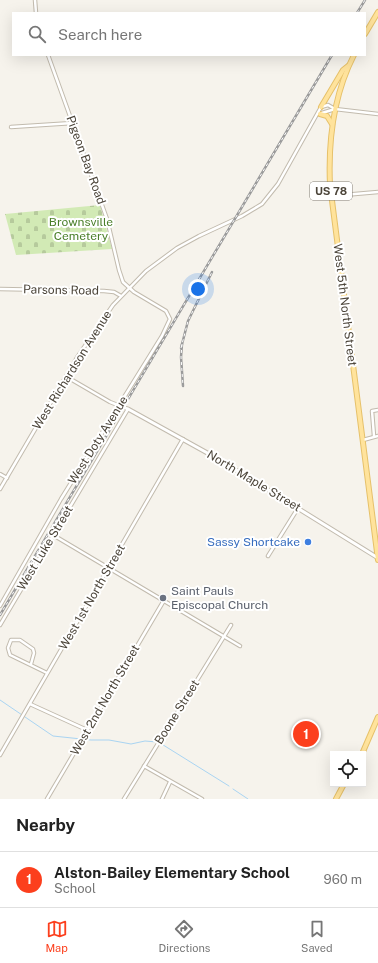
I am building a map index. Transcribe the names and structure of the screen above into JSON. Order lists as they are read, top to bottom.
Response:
{
  "streets": {
    "main road": ["US 78", "West 5th North Street"],
    "street": [
      "Pigeon Bay Road",
      "Parsons Road",
      "West Richardson Avenue",
      "West Doty Avenue",
      "North Maple Street",
      "West Luke Street",
      "West 1st North Street",
      "West 2nd North Street",
      "Boone Street"
    ]
  },
  "crossings": [
    ["Pigeon Bay Road", "West Richardson Avenue"],
    ["Pigeon Bay Road", "West Doty Avenue"],
    ["Parsons Road", "West Richardson Avenue"],
    ["West 5th North Street", "North Maple Street"],
    ["West Richardson Avenue", "West Doty Avenue"],
    ["North Maple Street", "West Luke Street"],
    ["North Maple Street", "West 1st North Street"]
  ],
  "parks": ["Brownsville Cemetery"],
  "places": ["Sassy Shortcake", "Saint Pauls Episcopal Church"],
  "page": {
    "search": "Search here",
    "pins": "1",
    "heading": "Nearby",
    "list": [
      {
        "mark": "1",
        "name": "Alston-Bailey Elementary School",
        "note": "School",
        "value": "960 m"
      }
    ],
    "nav": ["Map", "Directions", "Saved"]
  }
}
